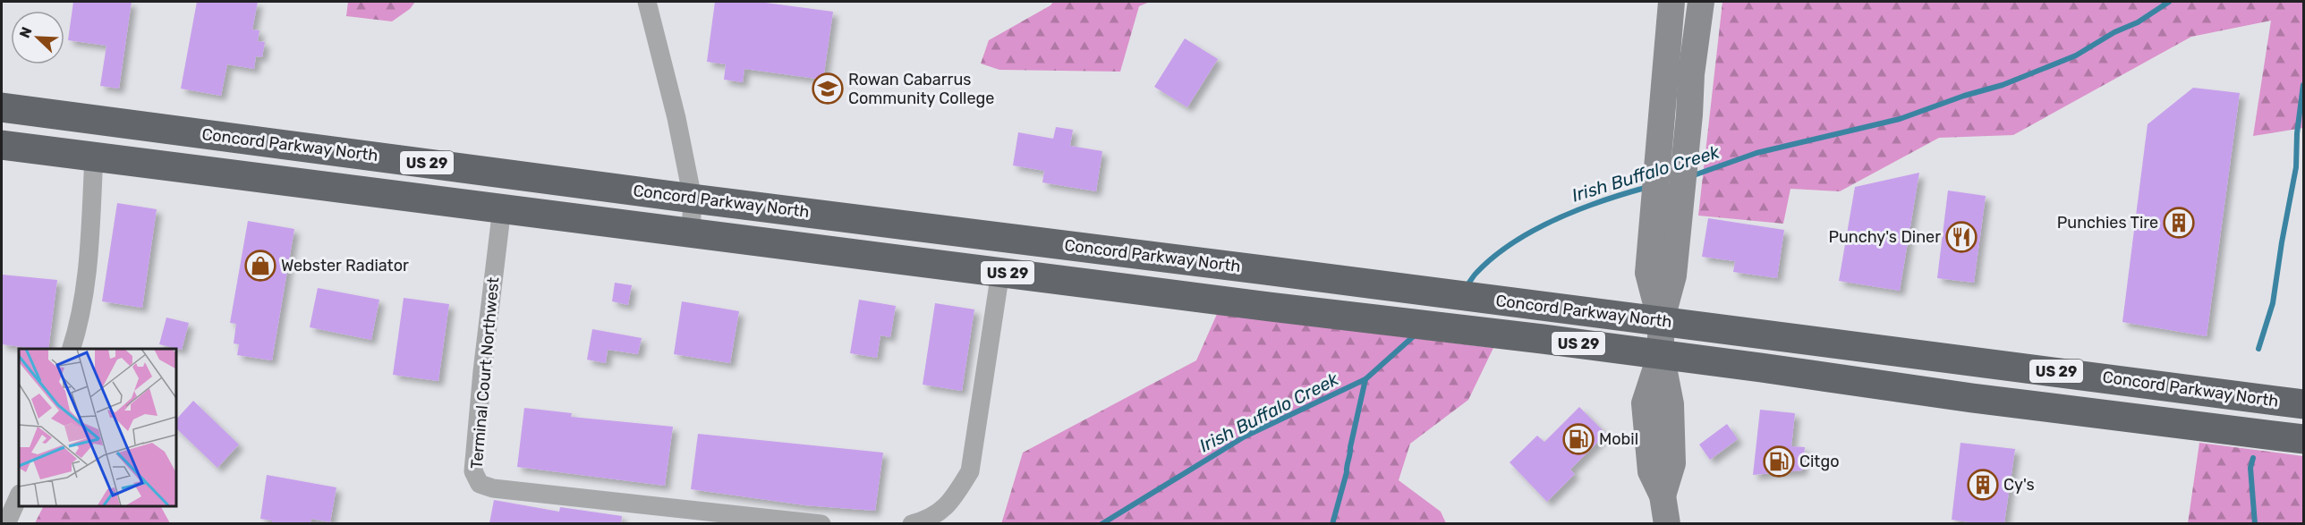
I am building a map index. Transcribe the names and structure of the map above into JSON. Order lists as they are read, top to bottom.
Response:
{
  "streets": {
    "highway": ["Concord Parkway North", "US 29"],
    "street": ["Terminal Court Northwest"]
  },
  "crossings": [
    ["Concord Parkway North", "Terminal Court Northwest"]
  ],
  "water": ["Irish Buffalo Creek"],
  "places": {
    "school or university": ["Rowan Cabarrus Community College"],
    "building": ["Punchies Tire", "Cy's"],
    "restaurant": ["Punchy's Diner"],
    "shop": ["Webster Radiator"],
    "fuel station": ["Mobil", "Citgo"]
  },
  "north": "top left"
}
